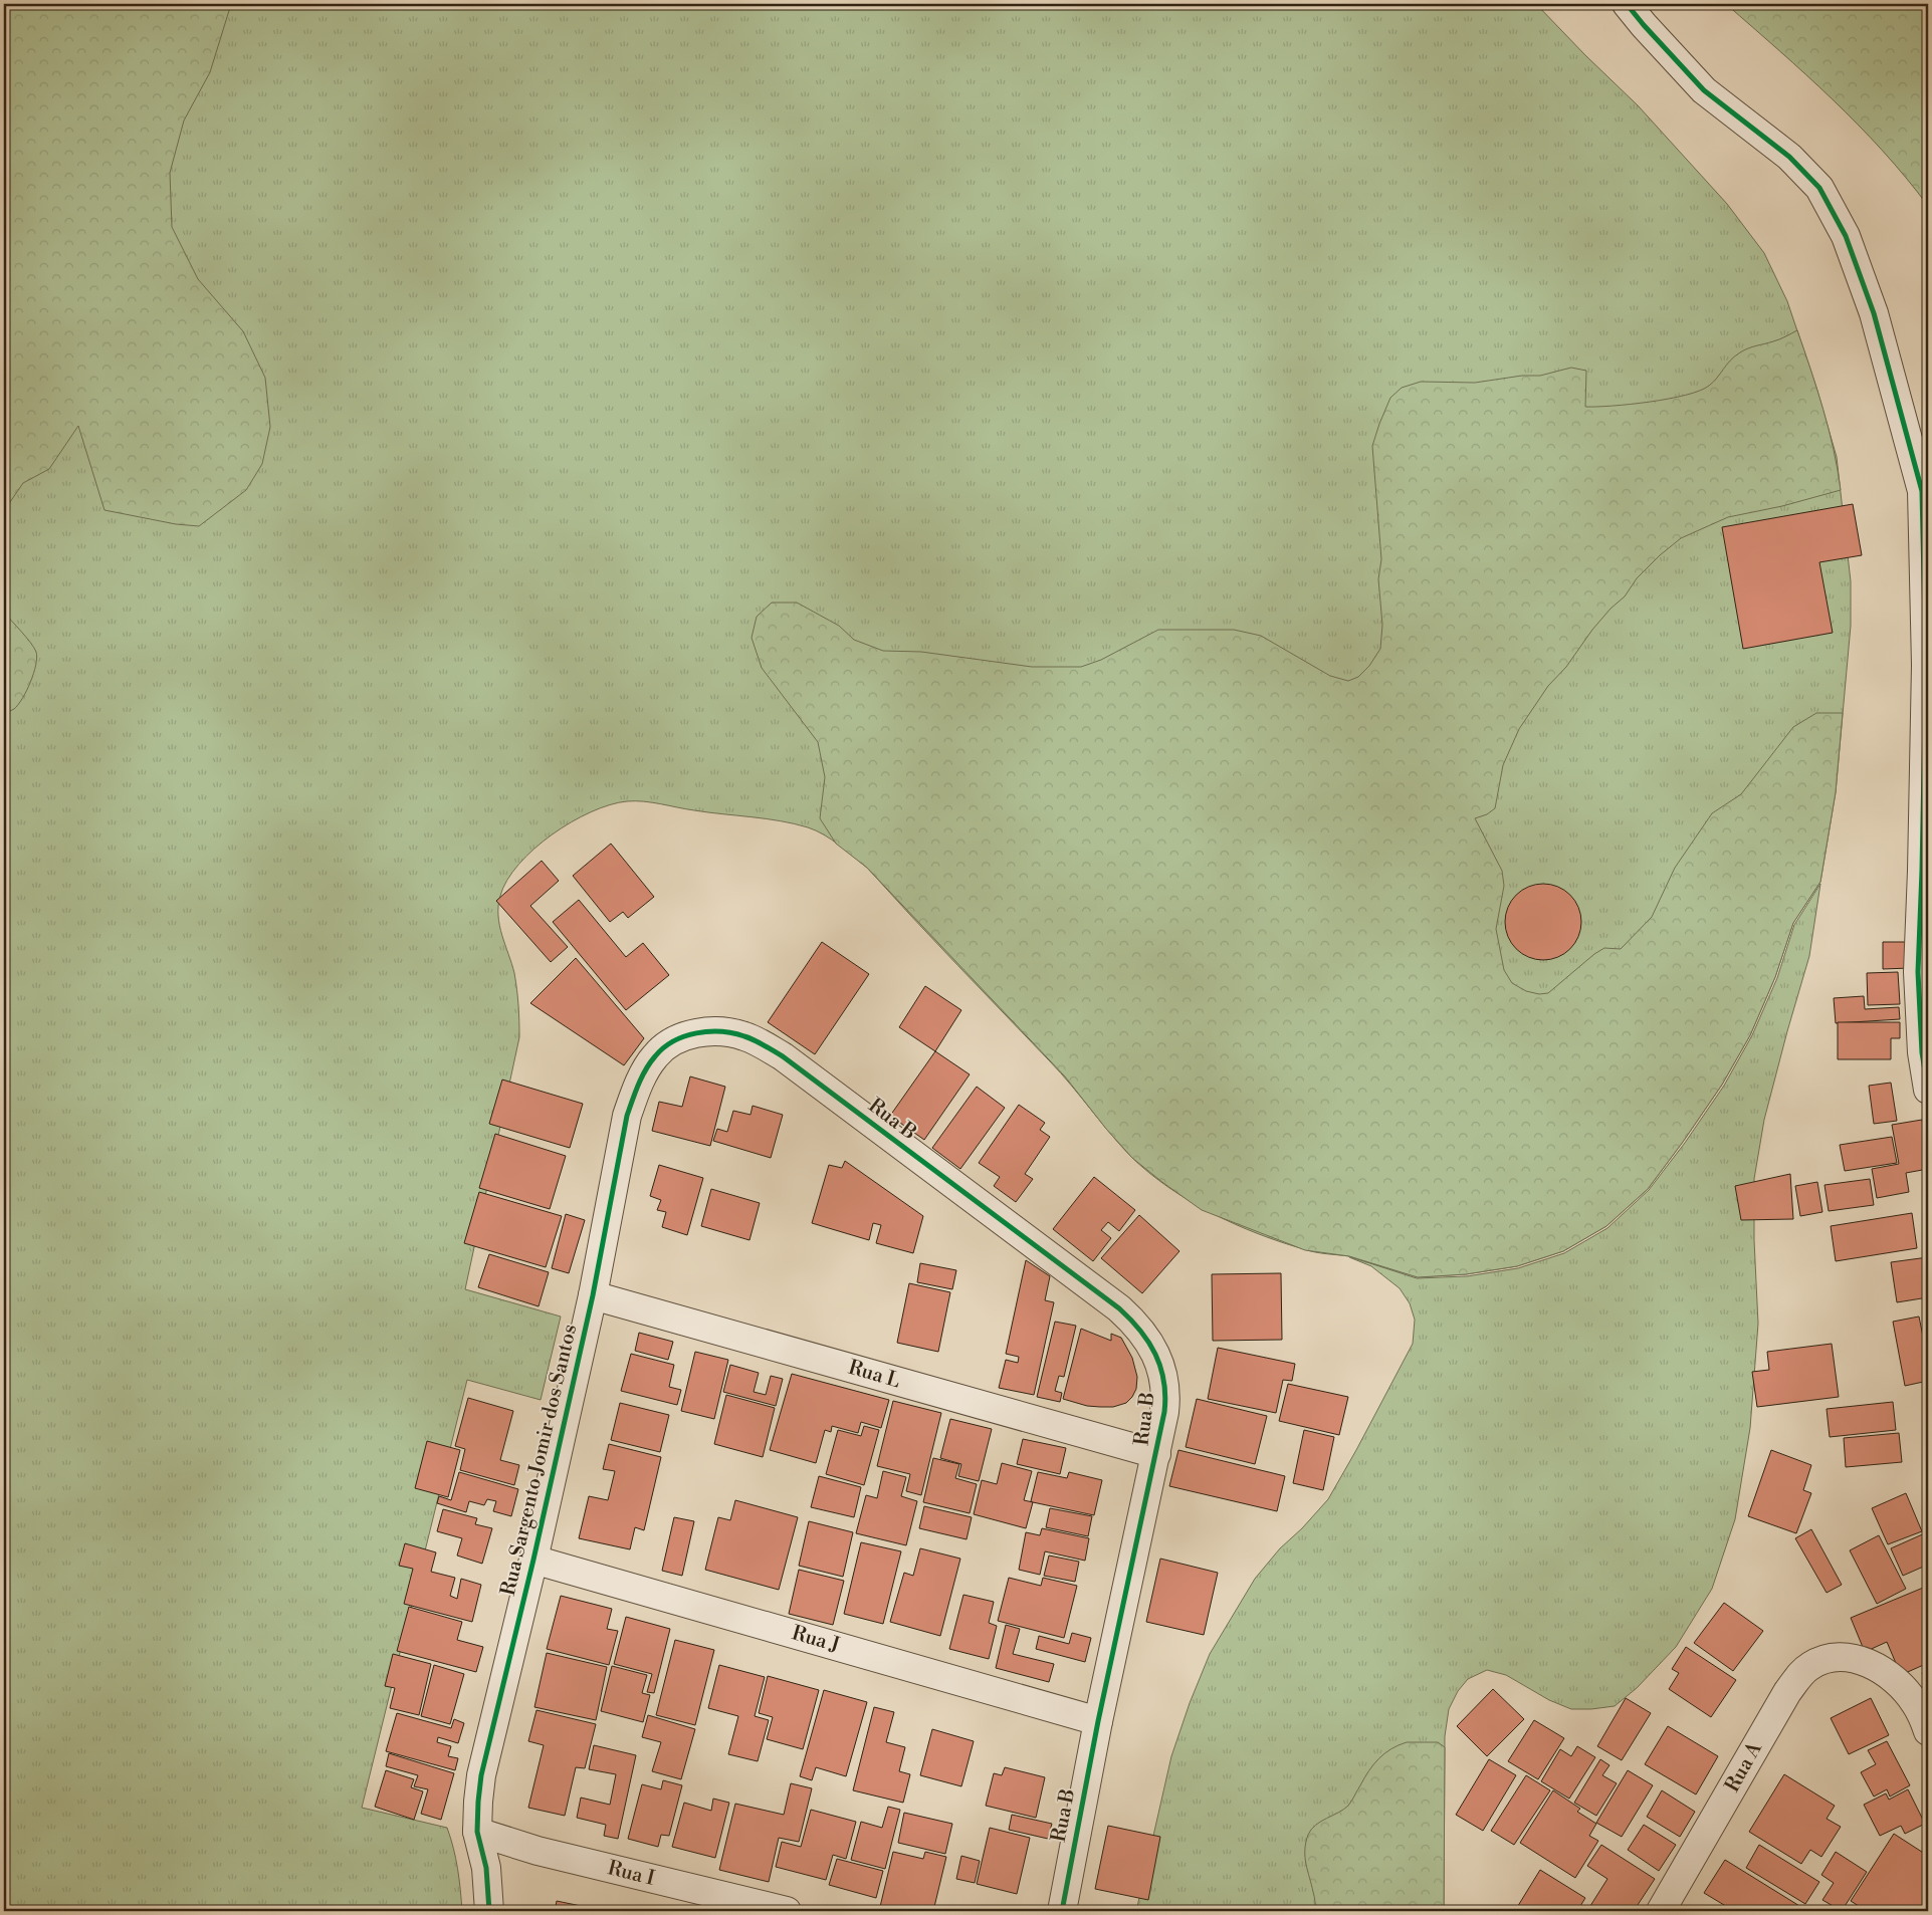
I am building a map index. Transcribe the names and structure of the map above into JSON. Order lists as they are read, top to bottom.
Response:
{
  "streets": {
    "street": [
      "Rua B",
      "Rua L",
      "Rua Sargento Jomir dos Santos",
      "Rua J",
      "Rua A",
      "Rua I"
    ]
  },
  "crossings": [
    ["Rua B", "Rua L"],
    ["Rua B", "Rua Sargento Jomir dos Santos"],
    ["Rua B", "Rua J"],
    ["Rua L", "Rua Sargento Jomir dos Santos"],
    ["Rua Sargento Jomir dos Santos", "Rua J"],
    ["Rua Sargento Jomir dos Santos", "Rua I"]
  ]
}
